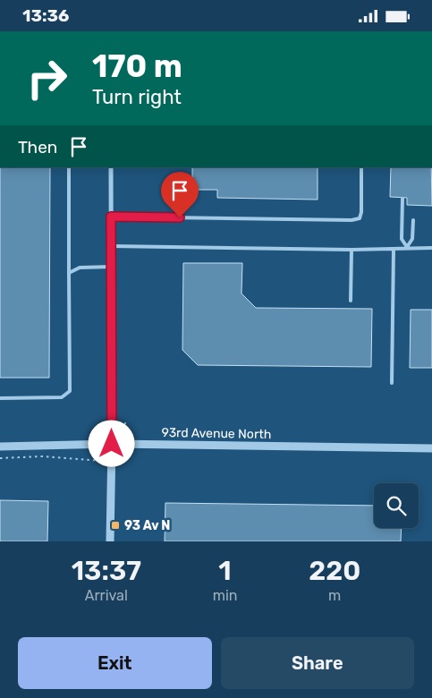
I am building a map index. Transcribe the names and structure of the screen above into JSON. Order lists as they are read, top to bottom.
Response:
{
  "streets": {
    "street": ["93rd Avenue North"]
  },
  "places": {
    "transit": ["93 Av N"]
  },
  "page": {
    "status": "13:36",
    "turn": ["170 m", "Turn right"],
    "then": "Then",
    "eta": [
      "13:37",
      "Arrival",
      "1",
      "min",
      "220",
      "m"
    ],
    "buttons": ["Exit", "Share"]
  }
}
